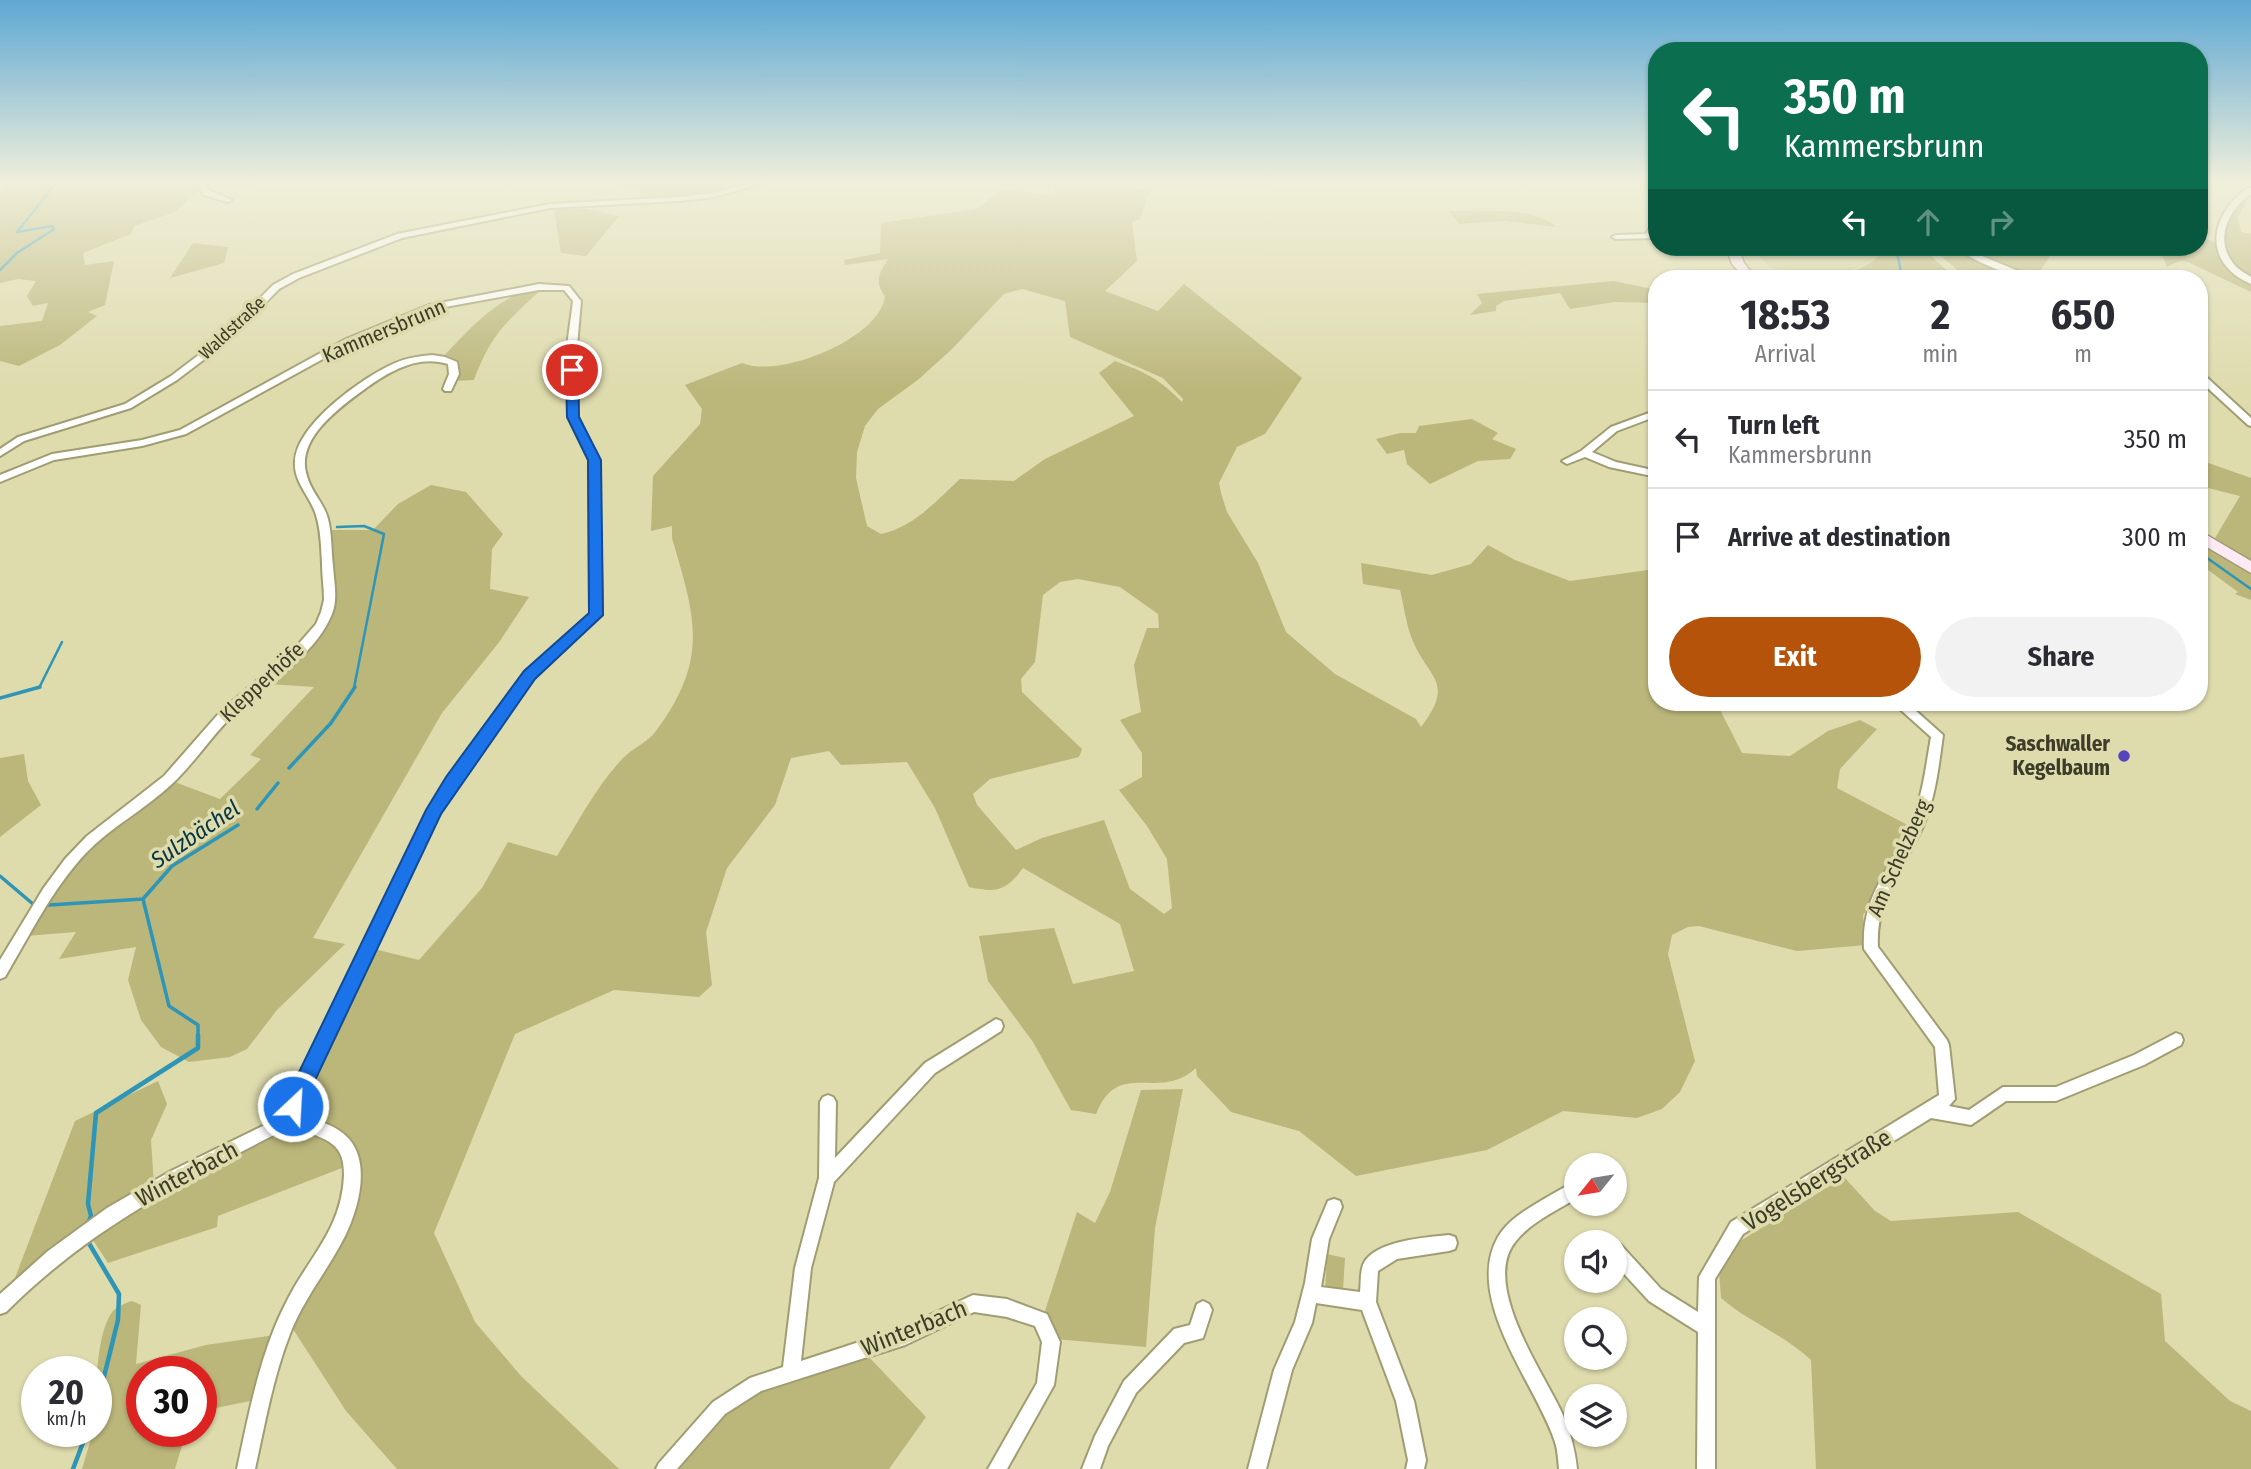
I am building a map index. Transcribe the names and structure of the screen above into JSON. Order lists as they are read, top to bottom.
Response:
{
  "streets": {
    "street": [
      "Waldstraße",
      "Kammersbrunn",
      "Klepperhöfe",
      "Am Schelzberg",
      "Winterbach",
      "Vogelsbergstraße"
    ]
  },
  "crossings": [
    ["Kammersbrunn", "Winterbach"],
    ["Am Schelzberg", "Vogelsbergstraße"]
  ],
  "water": ["Sulzbächel"],
  "places": ["Saschwaller Kegelbaum"],
  "north": "bottom left",
  "page": {
    "turn": ["350 m", "Kammersbrunn"],
    "eta": [
      "18:53",
      "Arrival",
      "2",
      "min",
      "650",
      "m"
    ],
    "list": [
      {
        "name": "Turn left",
        "note": "Kammersbrunn",
        "value": "350 m"
      },
      {
        "name": "Arrive at destination",
        "value": "300 m"
      }
    ],
    "buttons": ["Exit", "Share"],
    "speed": "20 km/h",
    "limit": "30"
  }
}
